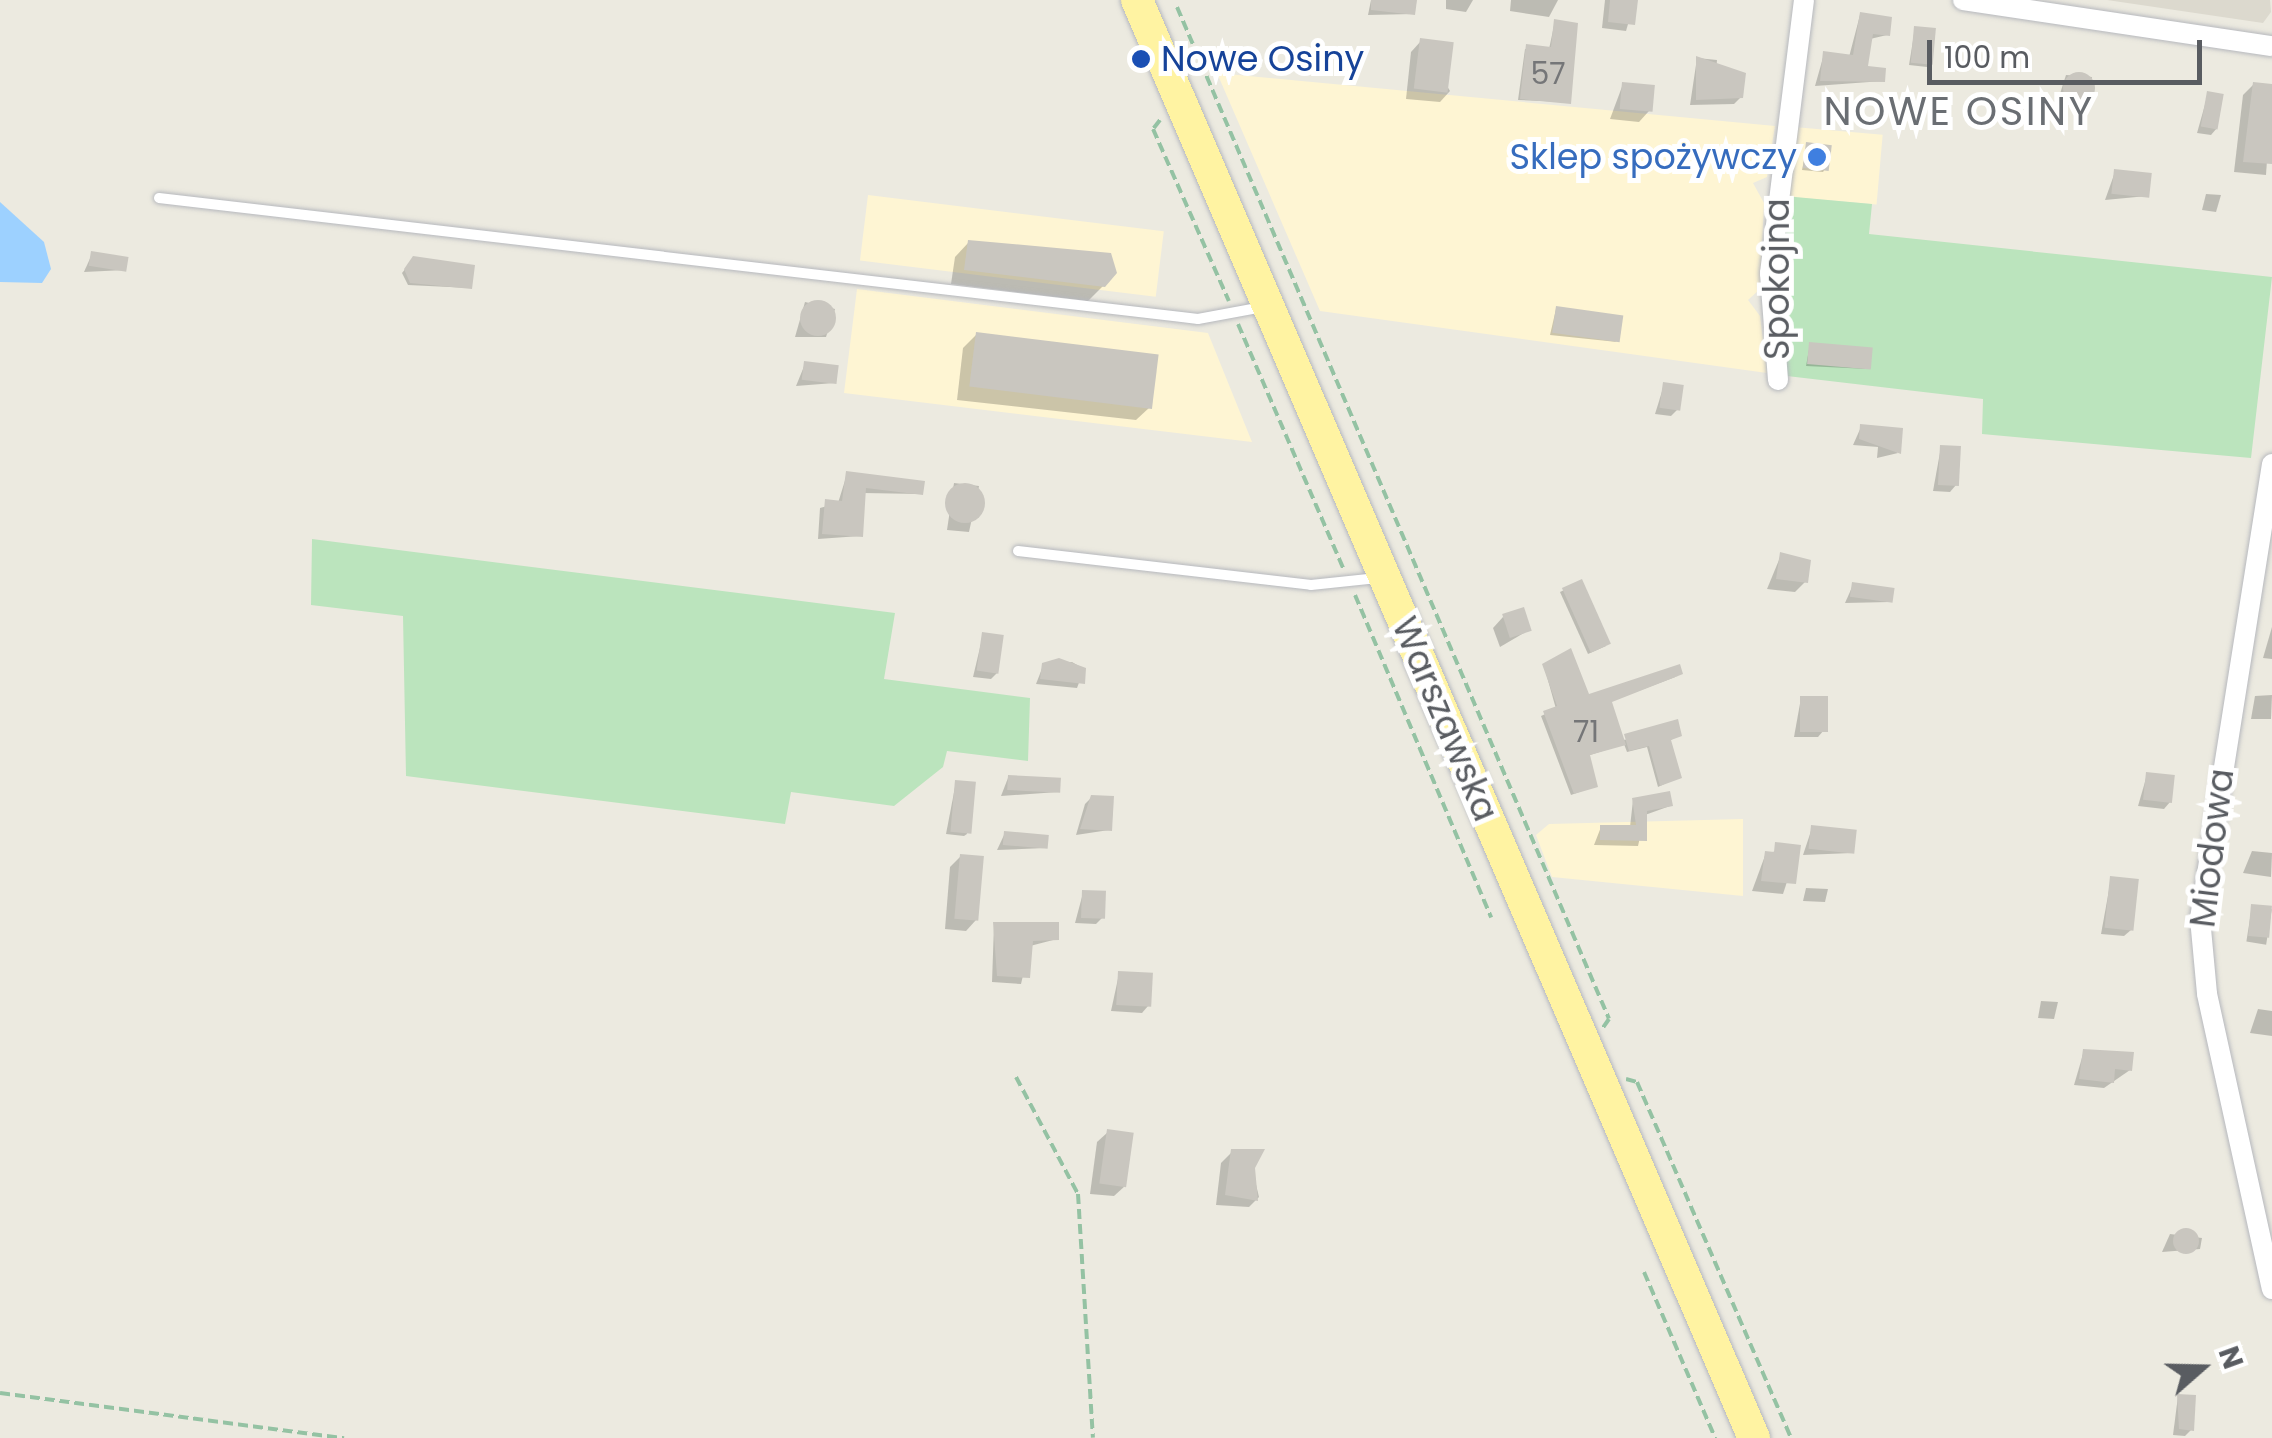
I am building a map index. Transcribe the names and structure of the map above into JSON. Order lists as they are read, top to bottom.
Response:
{
  "streets": {
    "main road": ["Warszawska"],
    "street": ["Spokojna", "Miodowa"]
  },
  "districts": ["NOWE OSINY"],
  "places": ["Nowe Osiny", "Sklep spożywczy"],
  "house_numbers": ["57", "71"],
  "scale_bar": "100 m",
  "north": "right"
}
